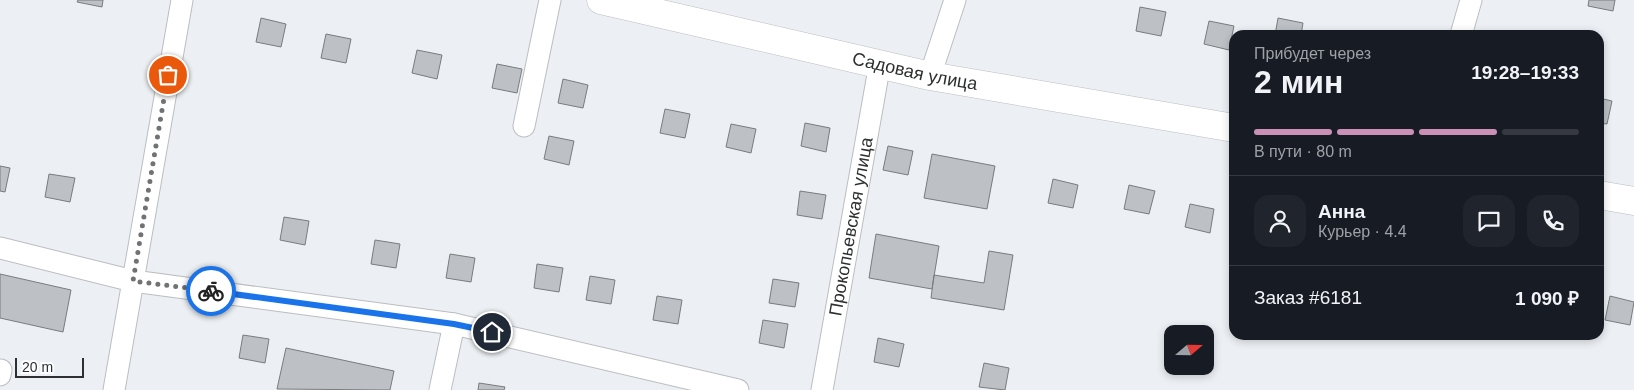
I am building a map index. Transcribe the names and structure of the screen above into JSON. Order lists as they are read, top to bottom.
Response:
{
  "streets": {
    "street": ["Садовая улица", "Прокопьевская улица"]
  },
  "crossings": [
    ["Садовая улица", "Прокопьевская улица"]
  ],
  "scale_bar": "20 m",
  "north": "right",
  "page": {
    "heading": ["2 мин", "Прибудет через", "19:28–19:33"],
    "panel": [
      "Анна",
      "Курьер · 4.4",
      "Заказ #6181",
      "1 090 ₽"
    ],
    "bar": "В пути · 80 m",
    "scale": "20 m"
  }
}
